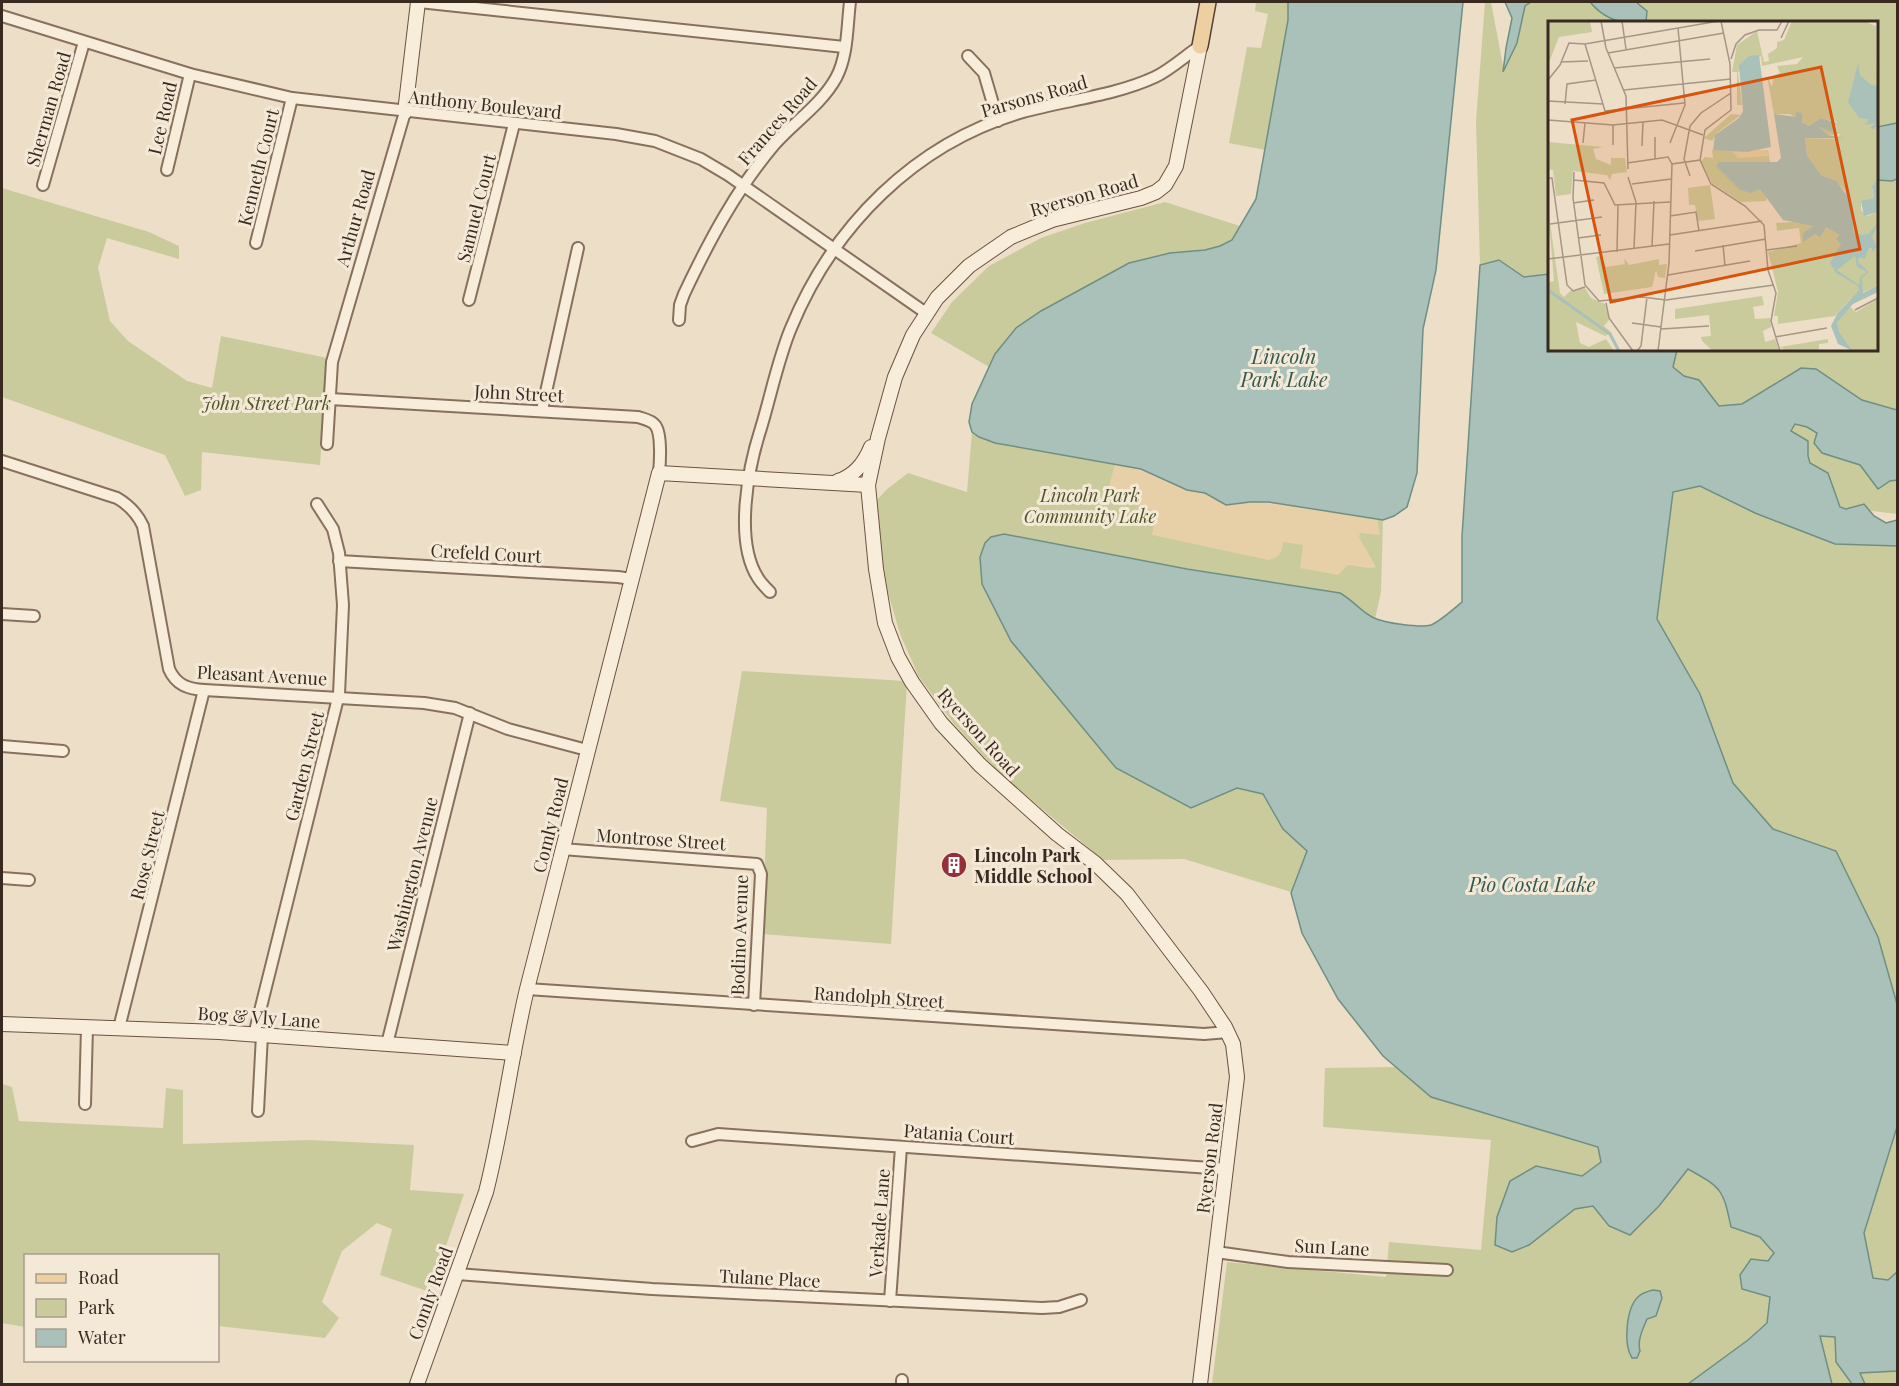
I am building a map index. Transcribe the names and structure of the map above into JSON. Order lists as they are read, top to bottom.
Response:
{
  "streets": {
    "main road": [
      "Ryerson Road",
      "Arthur Road",
      "Comly Road",
      "Bog & Vly Lane"
    ],
    "street": [
      "Parsons Road",
      "Anthony Boulevard",
      "Sherman Road",
      "Lee Road",
      "Frances Road",
      "Kenneth Court",
      "Samuel Court",
      "John Street",
      "Crefeld Court",
      "Pleasant Avenue",
      "Garden Street",
      "Montrose Street",
      "Rose Street",
      "Washington Avenue",
      "Bodino Avenue",
      "Randolph Street",
      "Patania Court",
      "Verkade Lane",
      "Sun Lane",
      "Tulane Place"
    ]
  },
  "crossings": [
    ["Parsons Road", "Anthony Boulevard"],
    ["Parsons Road", "Ryerson Road"],
    ["Anthony Boulevard", "Sherman Road"],
    ["Anthony Boulevard", "Lee Road"],
    ["Anthony Boulevard", "Frances Road"],
    ["Anthony Boulevard", "Kenneth Court"],
    ["Anthony Boulevard", "Ryerson Road"],
    ["Anthony Boulevard", "Samuel Court"],
    ["Anthony Boulevard", "Arthur Road"],
    ["Ryerson Road", "Randolph Street"],
    ["Ryerson Road", "Patania Court"],
    ["Ryerson Road", "Sun Lane"],
    ["Arthur Road", "John Street"],
    ["John Street", "Comly Road"],
    ["Crefeld Court", "Garden Street"],
    ["Crefeld Court", "Comly Road"],
    ["Pleasant Avenue", "Garden Street"],
    ["Pleasant Avenue", "Comly Road"],
    ["Pleasant Avenue", "Rose Street"],
    ["Pleasant Avenue", "Washington Avenue"],
    ["Garden Street", "Bog & Vly Lane"],
    ["Comly Road", "Montrose Street"],
    ["Comly Road", "Randolph Street"],
    ["Comly Road", "Bog & Vly Lane"],
    ["Comly Road", "Tulane Place"],
    ["Montrose Street", "Bodino Avenue"],
    ["Rose Street", "Bog & Vly Lane"],
    ["Washington Avenue", "Bog & Vly Lane"],
    ["Bodino Avenue", "Randolph Street"],
    ["Patania Court", "Verkade Lane"],
    ["Verkade Lane", "Tulane Place"]
  ],
  "water": ["Lincoln Park Lake", "Pio Costa Lake"],
  "parks": ["John Street Park", "Lincoln Park Community Lake"],
  "places": {
    "building": ["Lincoln Park Middle School"]
  },
  "legend": ["Road", "Park", "Water"]
}
